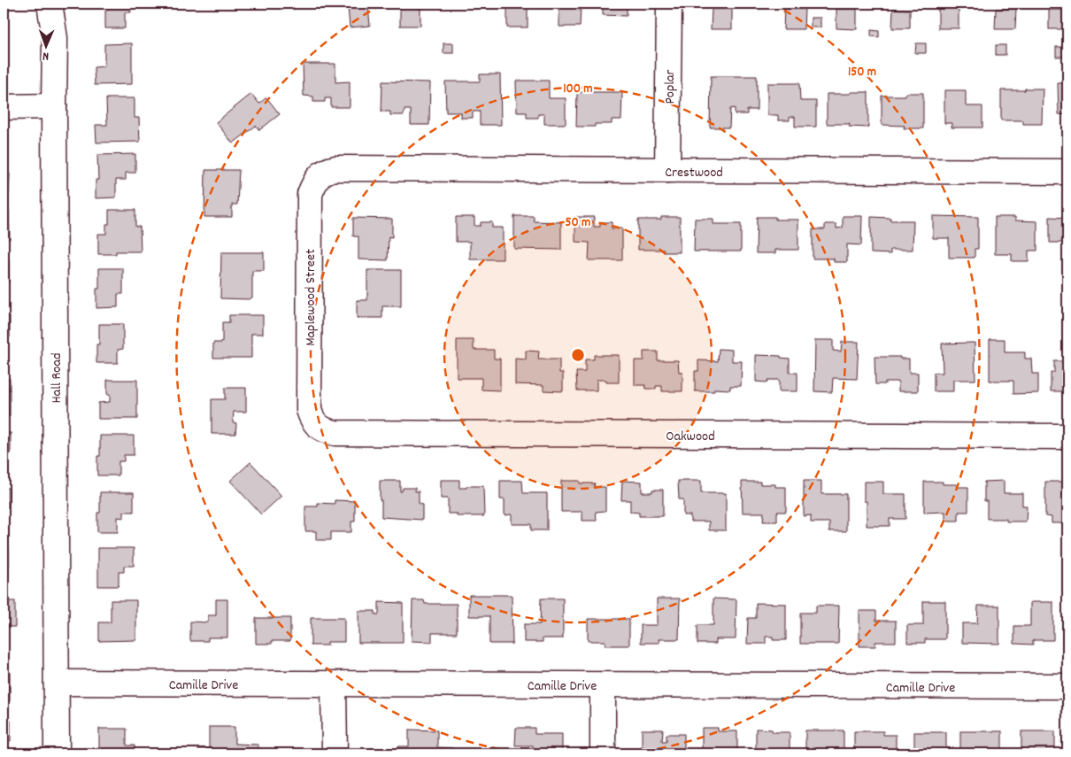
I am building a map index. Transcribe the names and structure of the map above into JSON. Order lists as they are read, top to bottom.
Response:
{
  "streets": {
    "street": [
      "Poplar",
      "Crestwood",
      "Maplewood Street",
      "Hall Road",
      "Oakwood",
      "Camille Drive"
    ]
  },
  "crossings": [
    ["Poplar", "Crestwood"],
    ["Crestwood", "Maplewood Street"],
    ["Maplewood Street", "Oakwood"],
    ["Hall Road", "Camille Drive"]
  ],
  "north": "bottom",
  "rings": ["150 m", "100 m", "50 m"]
}
